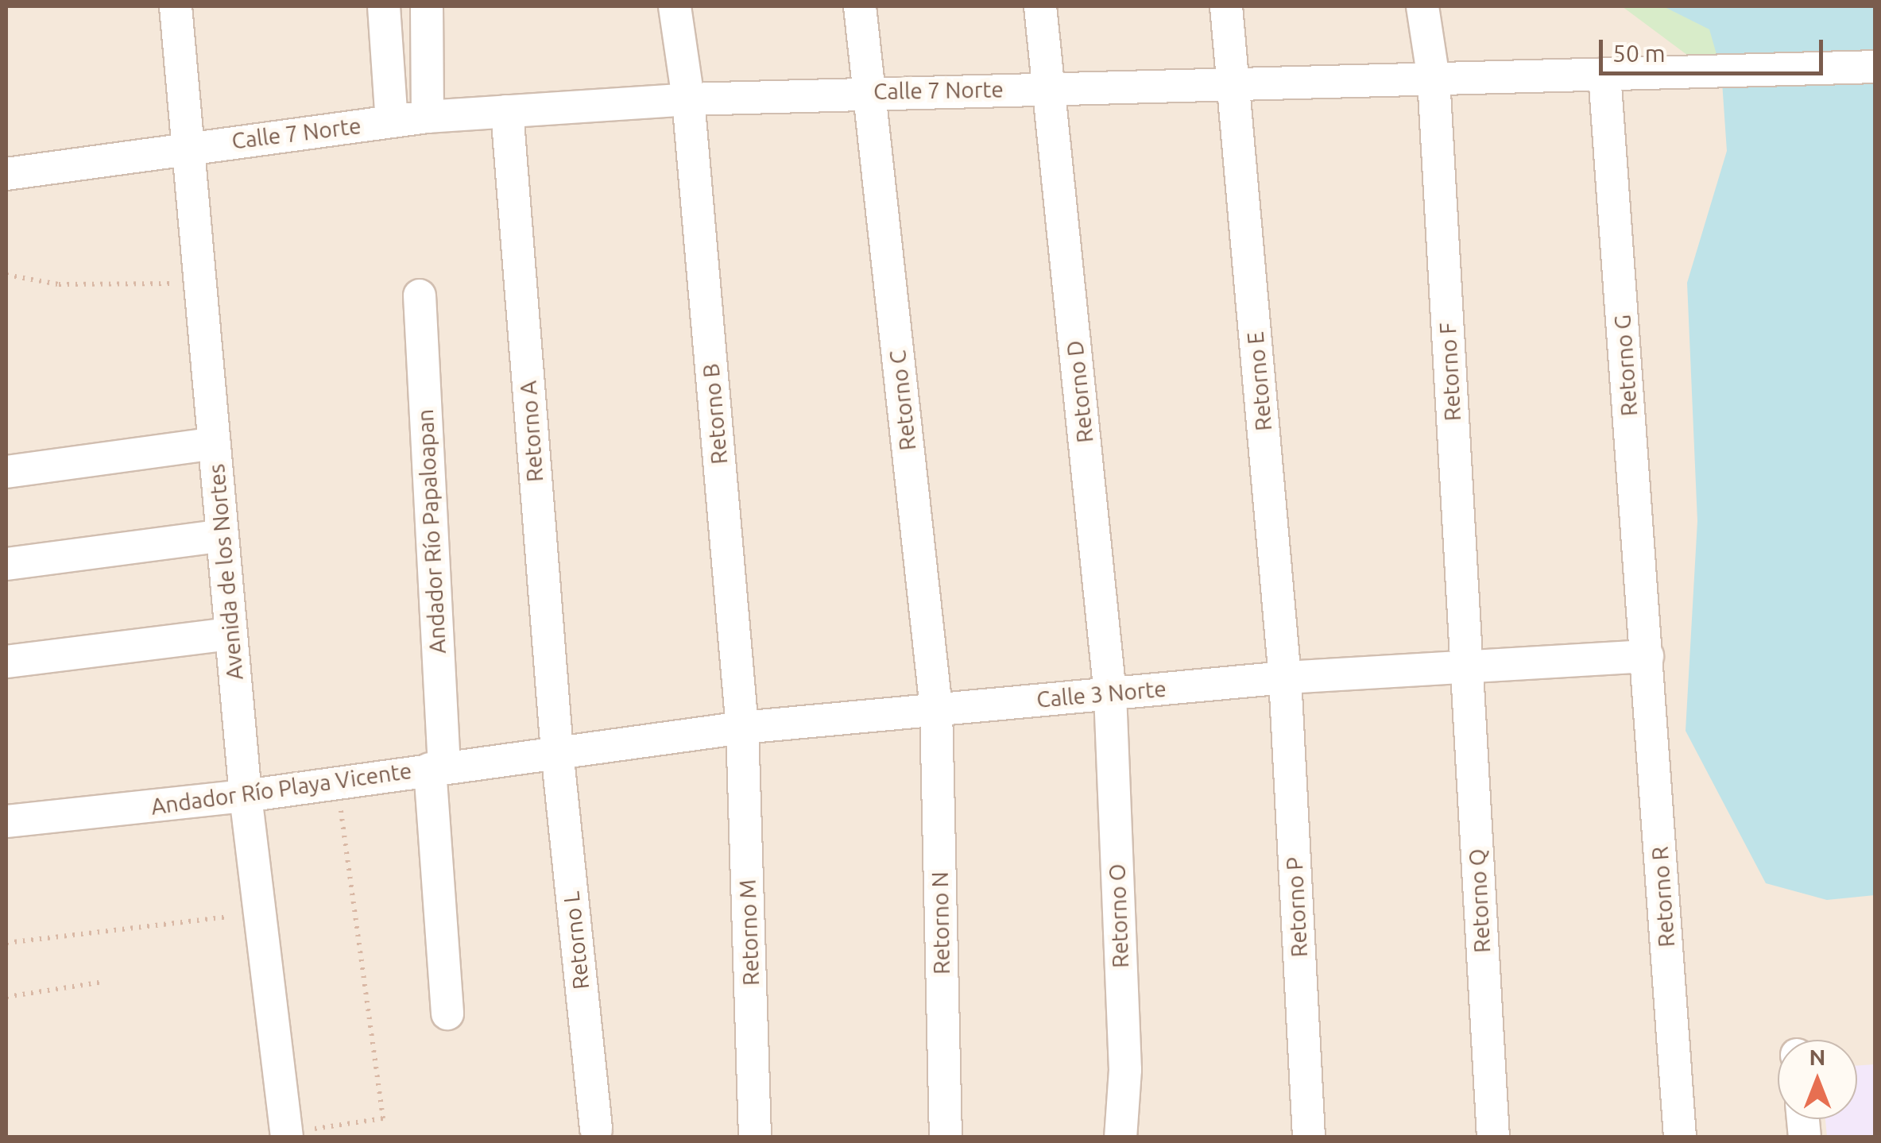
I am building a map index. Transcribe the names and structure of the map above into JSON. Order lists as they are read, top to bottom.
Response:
{
  "streets": {
    "street": [
      "Calle 7 Norte",
      "Retorno G",
      "Retorno F",
      "Retorno E",
      "Retorno D",
      "Retorno C",
      "Retorno B",
      "Retorno A",
      "Andador Río Papaloapan",
      "Avenida de los Nortes",
      "Calle 3 Norte",
      "Andador Río Playa Vicente",
      "Retorno R",
      "Retorno Q",
      "Retorno P",
      "Retorno O",
      "Retorno N",
      "Retorno M",
      "Retorno L"
    ]
  },
  "crossings": [
    ["Calle 7 Norte", "Retorno G"],
    ["Calle 7 Norte", "Retorno F"],
    ["Calle 7 Norte", "Retorno E"],
    ["Calle 7 Norte", "Retorno D"],
    ["Calle 7 Norte", "Retorno C"],
    ["Calle 7 Norte", "Retorno B"],
    ["Calle 7 Norte", "Retorno A"],
    ["Calle 7 Norte", "Avenida de los Nortes"],
    ["Retorno G", "Calle 3 Norte"],
    ["Retorno G", "Retorno R"],
    ["Retorno F", "Calle 3 Norte"],
    ["Retorno F", "Retorno Q"],
    ["Retorno E", "Calle 3 Norte"],
    ["Retorno E", "Retorno P"],
    ["Retorno D", "Calle 3 Norte"],
    ["Retorno D", "Retorno O"],
    ["Retorno C", "Calle 3 Norte"],
    ["Retorno C", "Retorno N"],
    ["Retorno B", "Calle 3 Norte"],
    ["Retorno B", "Retorno M"],
    ["Retorno A", "Calle 3 Norte"],
    ["Retorno A", "Andador Río Playa Vicente"],
    ["Retorno A", "Retorno L"],
    ["Andador Río Papaloapan", "Andador Río Playa Vicente"],
    ["Avenida de los Nortes", "Andador Río Playa Vicente"],
    ["Calle 3 Norte", "Andador Río Playa Vicente"],
    ["Calle 3 Norte", "Retorno R"],
    ["Calle 3 Norte", "Retorno Q"],
    ["Calle 3 Norte", "Retorno P"],
    ["Calle 3 Norte", "Retorno O"],
    ["Calle 3 Norte", "Retorno N"],
    ["Calle 3 Norte", "Retorno M"],
    ["Calle 3 Norte", "Retorno L"],
    ["Andador Río Playa Vicente", "Retorno L"]
  ],
  "scale_bar": "50 m",
  "north": "top"
}
